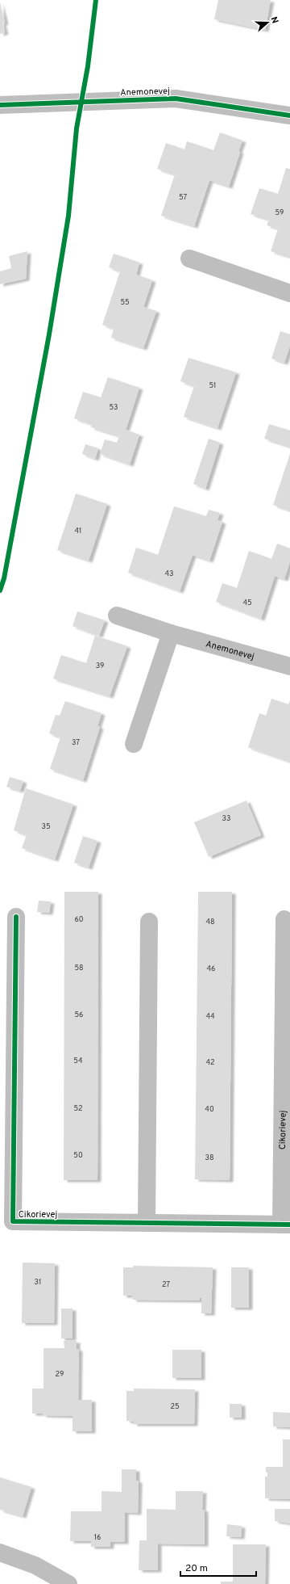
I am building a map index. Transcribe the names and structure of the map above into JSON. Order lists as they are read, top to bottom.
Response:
{
  "streets": {
    "street": ["Anemonevej", "Cikorievej"]
  },
  "house_numbers": [
    "57",
    "59",
    "55",
    "51",
    "53",
    "41",
    "43",
    "45",
    "39",
    "37",
    "33",
    "35",
    "60",
    "48",
    "58",
    "46",
    "56",
    "44",
    "54",
    "42",
    "52",
    "40",
    "50",
    "38",
    "31",
    "27",
    "29",
    "25",
    "16"
  ],
  "scale_bar": "20 m",
  "north": "right"
}
